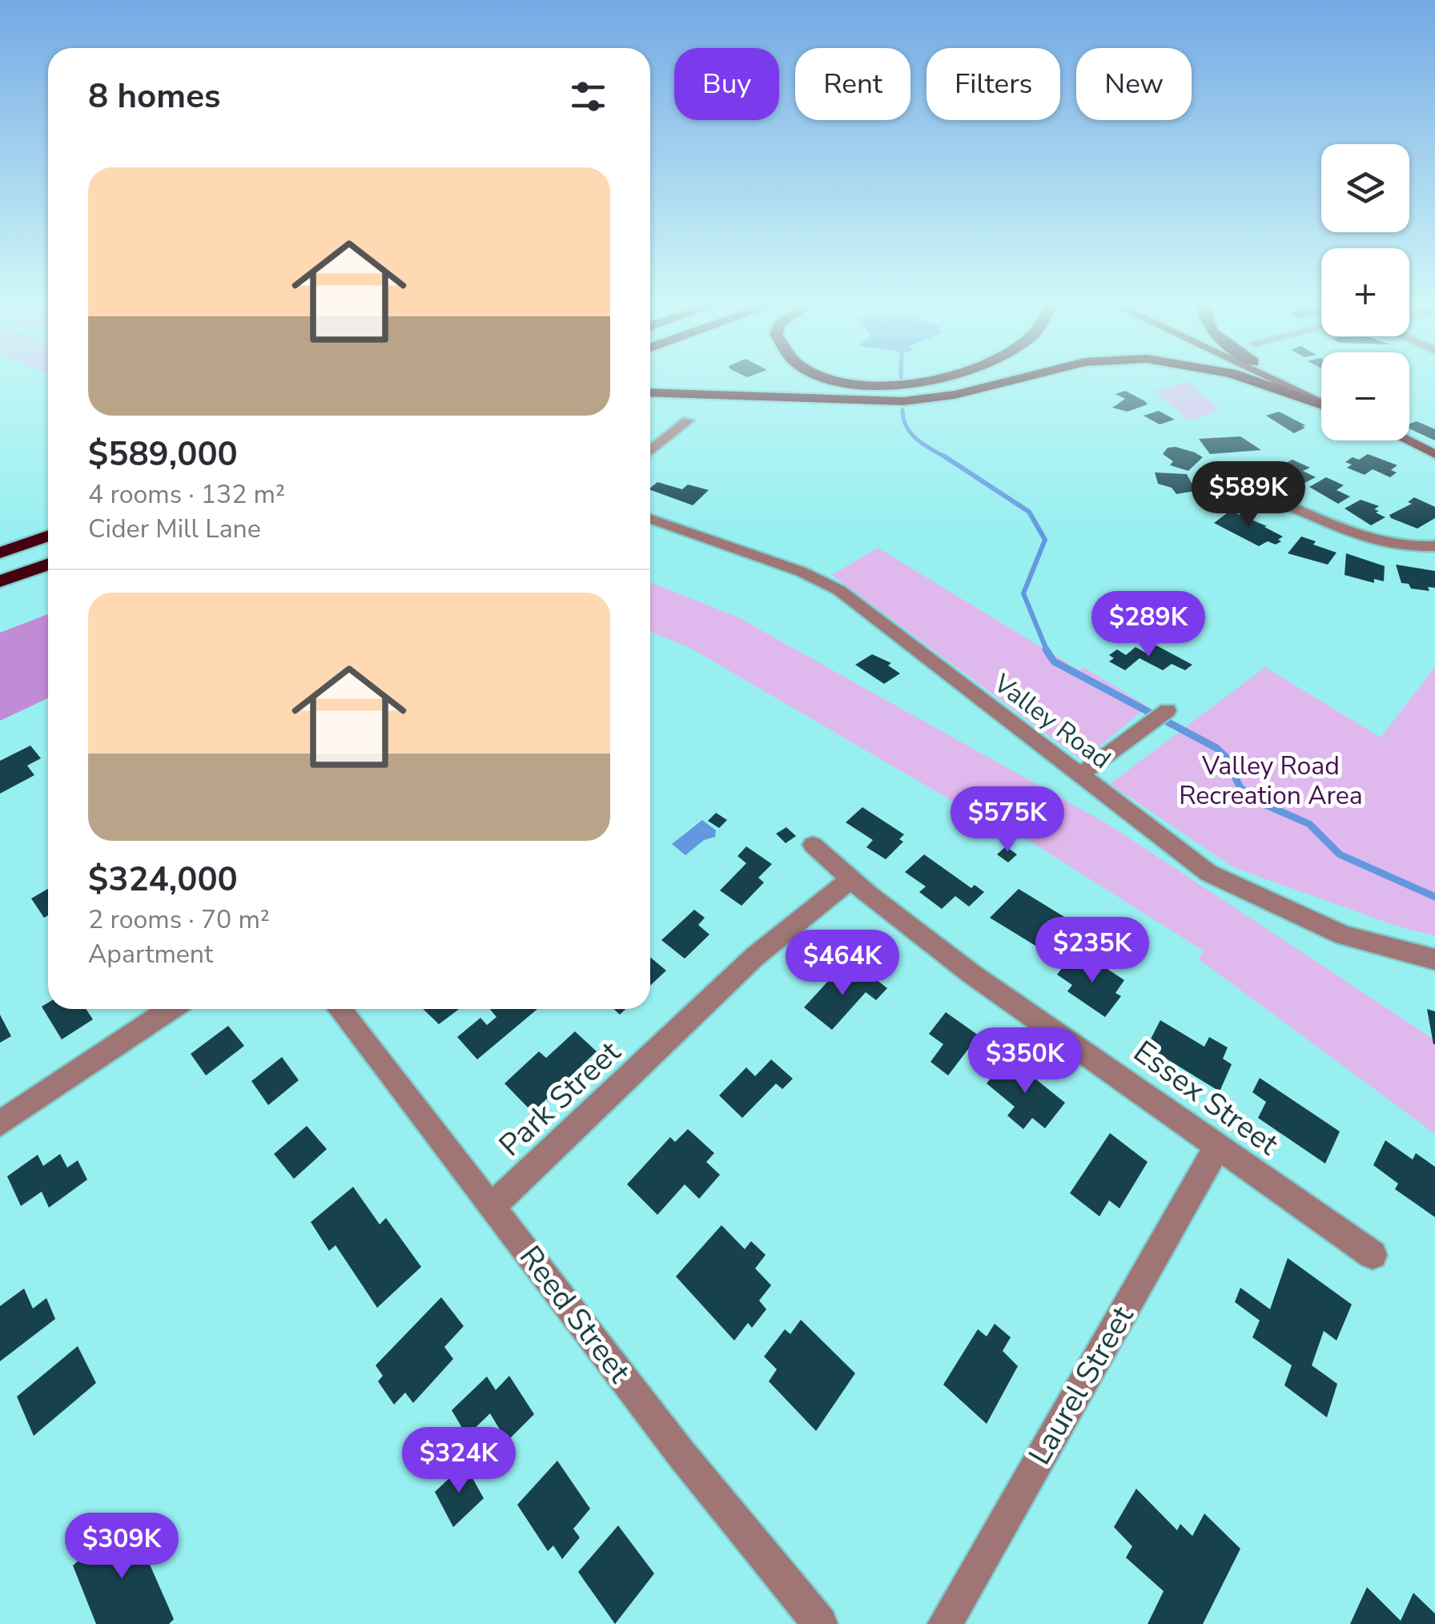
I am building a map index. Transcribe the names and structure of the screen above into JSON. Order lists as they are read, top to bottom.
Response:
{
  "streets": {
    "street": [
      "Valley Road",
      "Essex Street",
      "Park Street",
      "Reed Street",
      "Laurel Street"
    ]
  },
  "crossings": [
    ["Essex Street", "Park Street"],
    ["Essex Street", "Laurel Street"],
    ["Park Street", "Reed Street"]
  ],
  "parks": ["Valley Road Recreation Area"],
  "page": {
    "chip": [
      "Buy",
      "Rent",
      "Filters",
      "New"
    ],
    "heading": "8 homes",
    "map_buttons": ["+", "−"],
    "list": [
      {
        "name": "$589,000",
        "note": "4 rooms · 132 m² · Cider Mill Lane"
      },
      {
        "name": "$324,000",
        "note": "2 rooms · 70 m² · Apartment"
      }
    ],
    "price": [
      "$589K",
      "$289K",
      "$575K",
      "$235K",
      "$464K",
      "$350K",
      "$324K",
      "$309K"
    ]
  }
}
